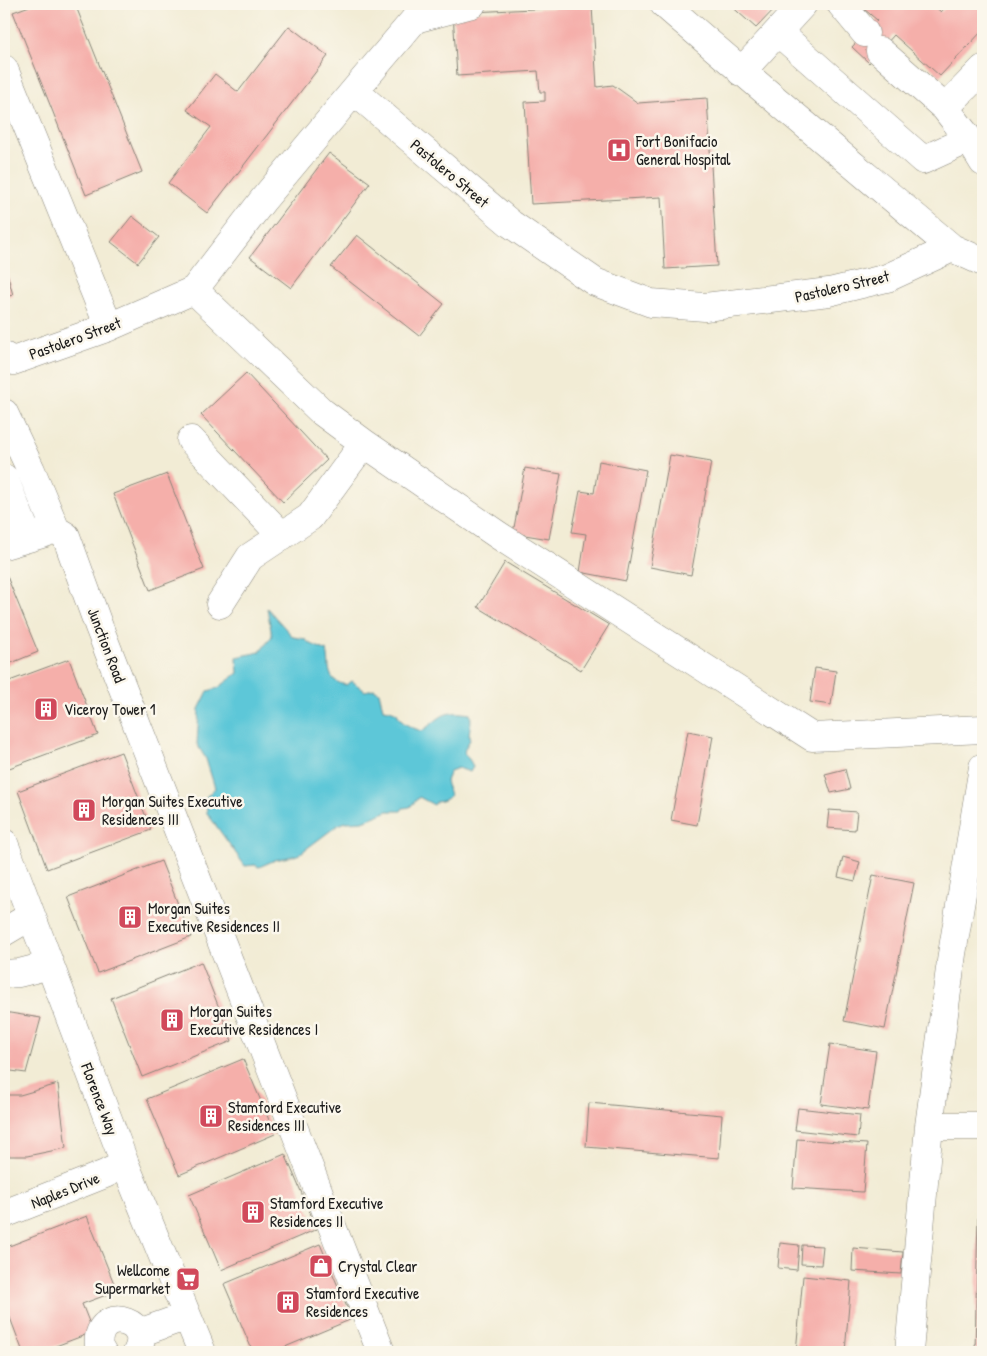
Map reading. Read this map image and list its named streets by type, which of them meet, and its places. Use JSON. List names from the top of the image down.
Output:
{
  "streets": {
    "street": [
      "Pastolero Street",
      "Junction Road",
      "Florence Way",
      "Naples Drive"
    ]
  },
  "crossings": [
    ["Florence Way", "Naples Drive"]
  ],
  "places": {
    "hospital": ["Fort Bonifacio General Hospital"],
    "building": [
      "Viceroy Tower 1",
      "Morgan Suites Executive Residences III",
      "Morgan Suites Executive Residences II",
      "Morgan Suites Executive Residences I",
      "Stamford Executive Residences III",
      "Stamford Executive Residences II",
      "Stamford Executive Residences"
    ],
    "shop": ["Crystal Clear"],
    "supermarket": ["Wellcome Supermarket"]
  }
}
